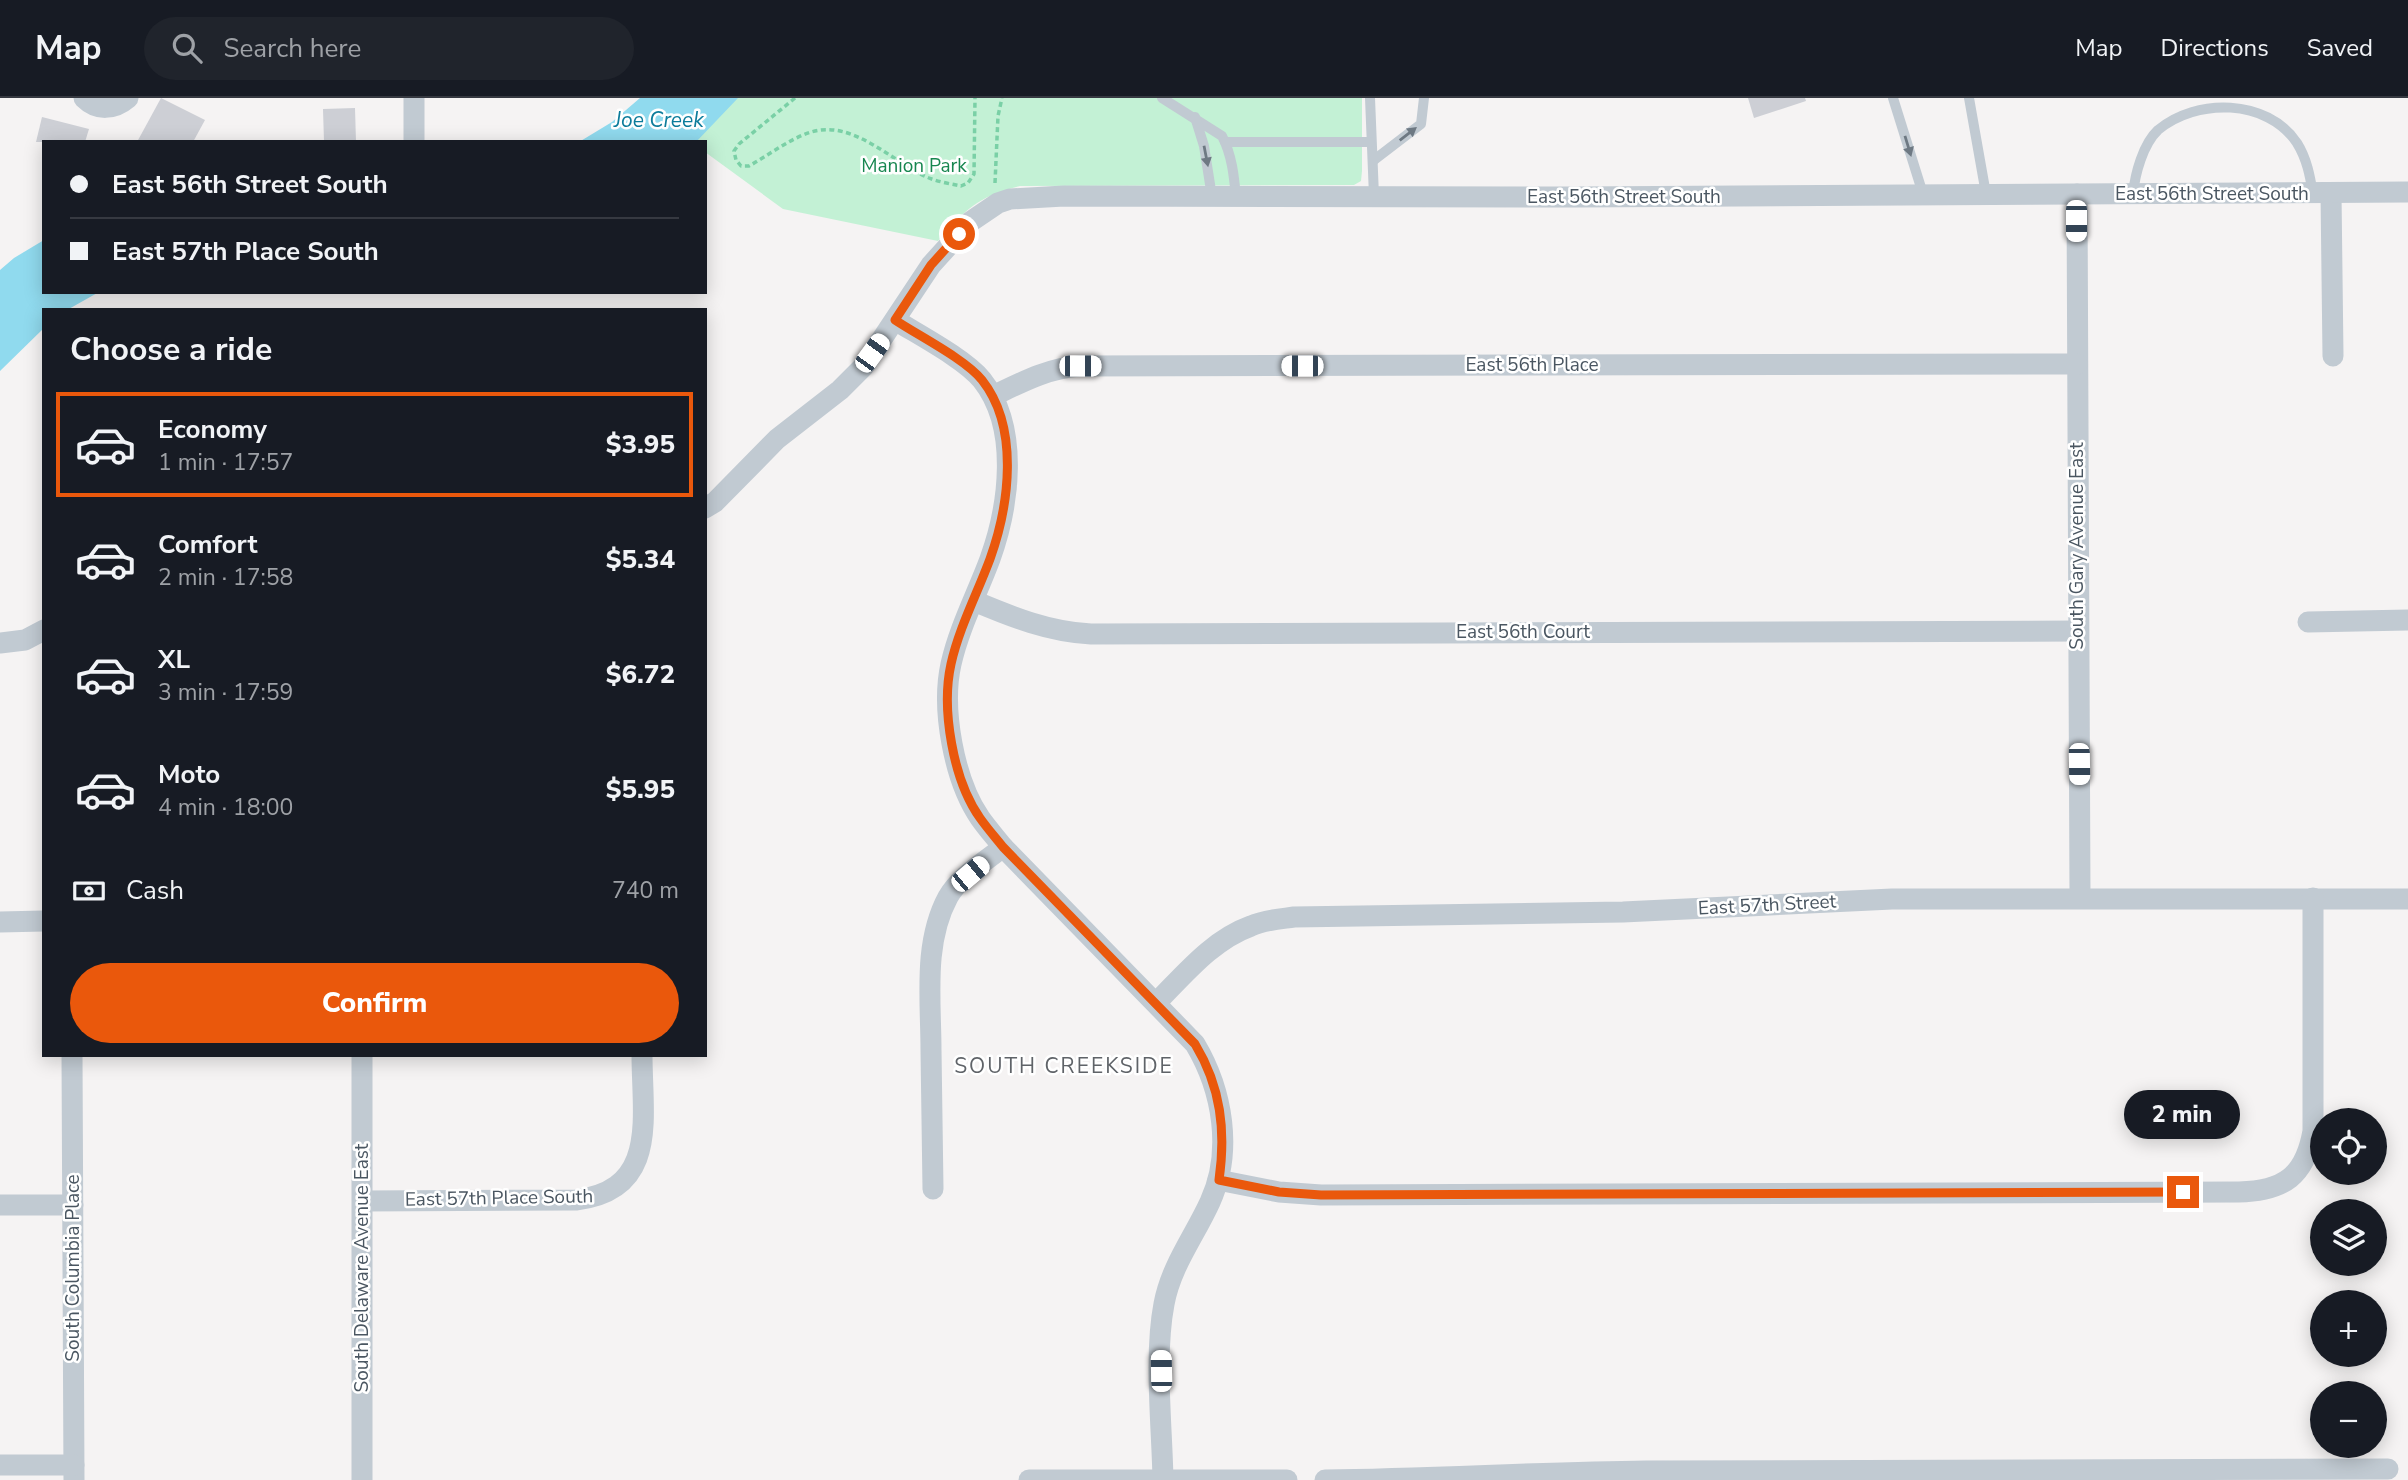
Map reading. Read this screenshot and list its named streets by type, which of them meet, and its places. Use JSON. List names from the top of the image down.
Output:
{
  "streets": {
    "street": [
      "East 56th Street South",
      "East 56th Place",
      "South Gary Avenue East",
      "East 56th Court",
      "East 57th Street",
      "East 57th Place South",
      "South Columbia Place",
      "South Delaware Avenue East"
    ]
  },
  "crossings": [
    ["East 56th Street South", "South Gary Avenue East"],
    ["East 56th Place", "South Gary Avenue East"],
    ["South Gary Avenue East", "East 56th Court"],
    ["South Gary Avenue East", "East 57th Street"],
    ["East 57th Place South", "South Delaware Avenue East"]
  ],
  "districts": ["SOUTH CREEKSIDE"],
  "water": ["Joe Creek"],
  "parks": ["Manion Park"],
  "page": {
    "header": "Map",
    "search": "Search here",
    "nav": ["Map", "Directions", "Saved"],
    "banner": ["East 56th Street South", "East 57th Place South"],
    "heading": "Choose a ride",
    "list": [
      {
        "name": "Economy",
        "note": "1 min · 17:57",
        "value": "$3.95"
      },
      {
        "name": "Comfort",
        "note": "2 min · 17:58",
        "value": "$5.34"
      },
      {
        "name": "XL",
        "note": "3 min · 17:59",
        "value": "$6.72"
      },
      {
        "name": "Moto",
        "note": "4 min · 18:00",
        "value": "$5.95"
      }
    ],
    "pay": ["Cash", "740 m"],
    "buttons": "Confirm",
    "bubble": "2 min",
    "map_buttons": ["+", "−"]
  }
}
